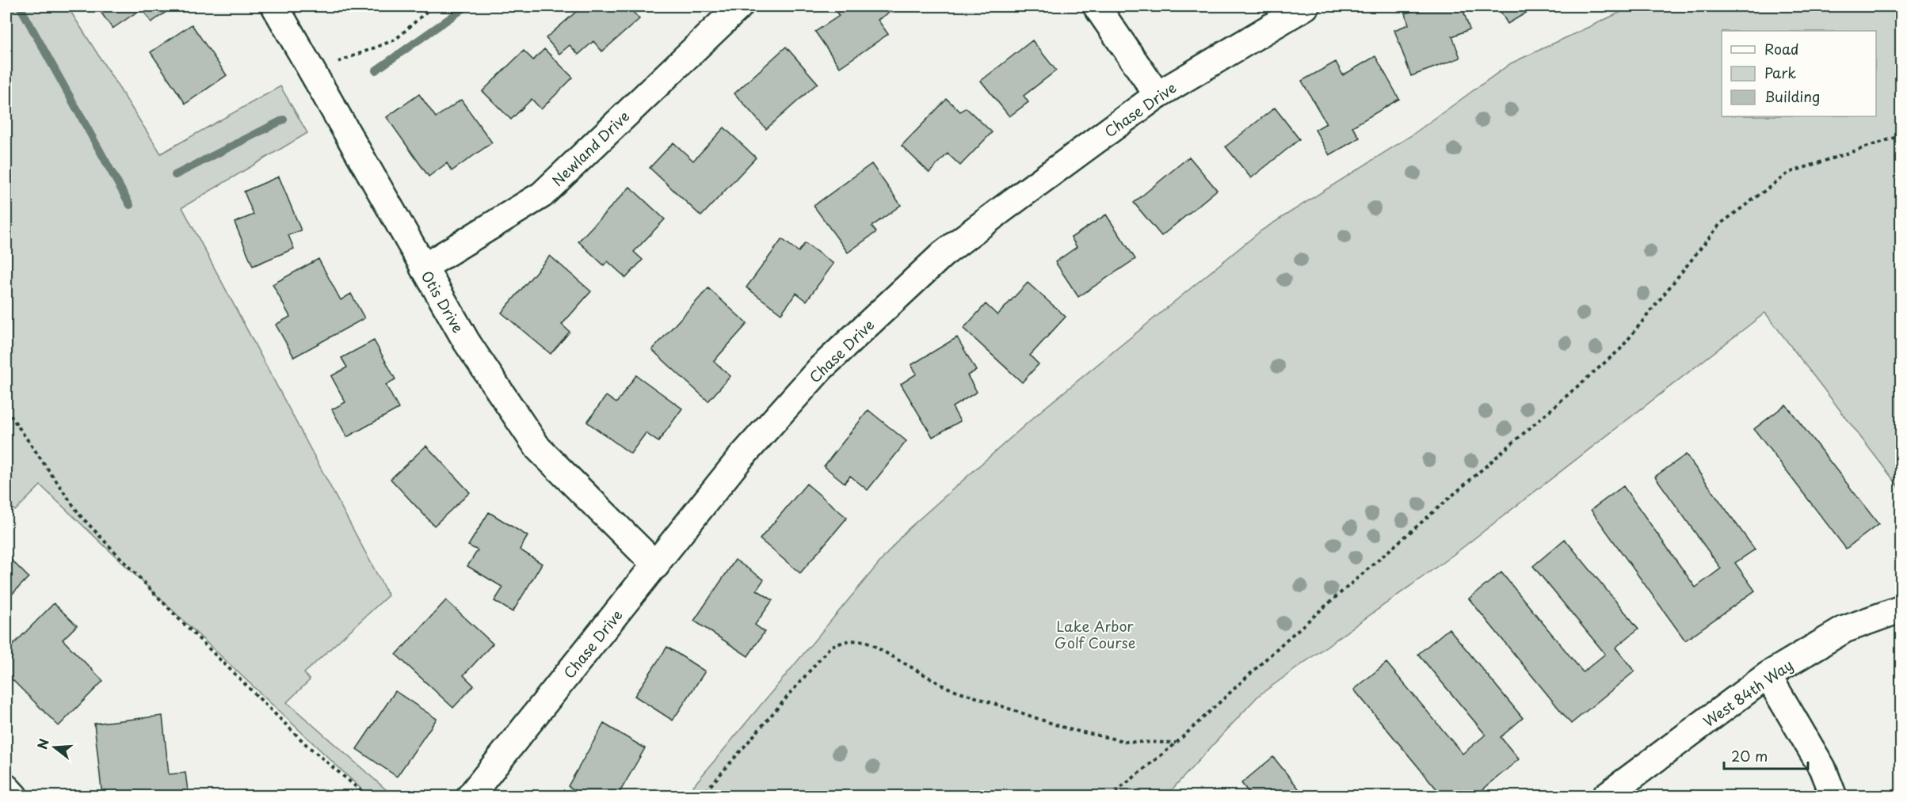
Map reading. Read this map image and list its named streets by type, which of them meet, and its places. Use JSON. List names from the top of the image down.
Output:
{
  "streets": {
    "street": [
      "Chase Drive",
      "Newland Drive",
      "Otis Drive",
      "West 84th Way"
    ]
  },
  "crossings": [
    ["Chase Drive", "Otis Drive"],
    ["Newland Drive", "Otis Drive"]
  ],
  "parks": ["Lake Arbor Golf Course"],
  "legend": ["Road", "Park", "Building"],
  "scale_bar": "20 m",
  "north": "left"
}
